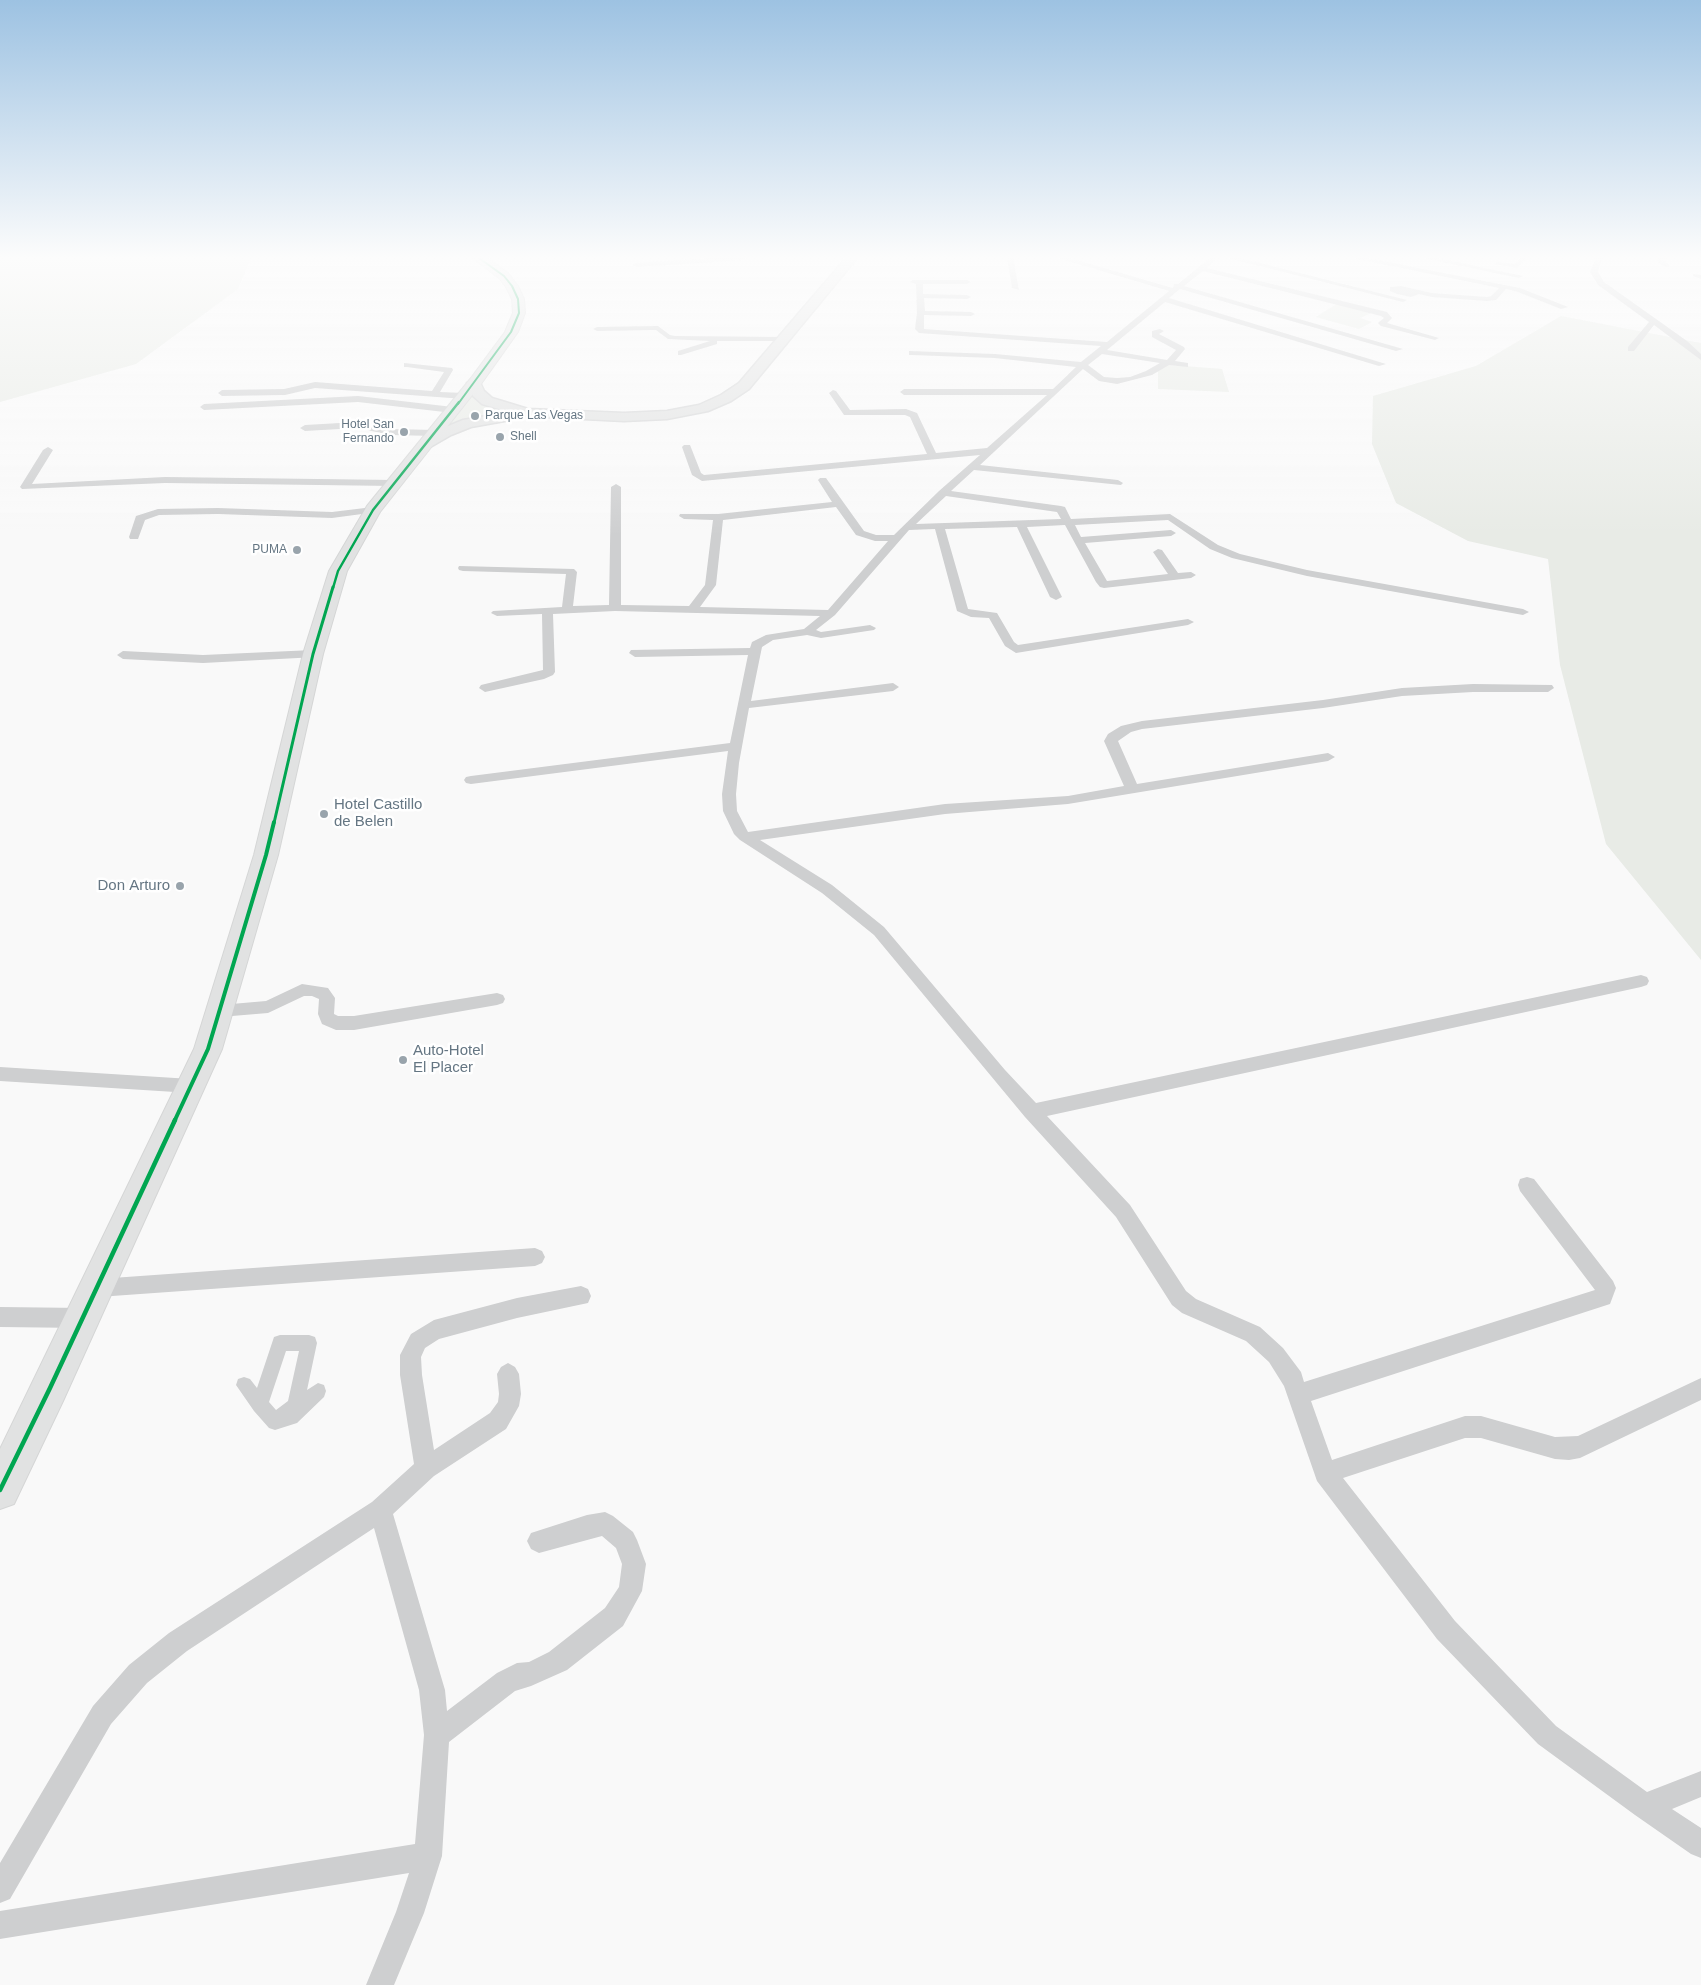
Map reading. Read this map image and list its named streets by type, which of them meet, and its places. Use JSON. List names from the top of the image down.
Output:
{
  "places": [
    "Parque Las Vegas",
    "Hotel San Fernando",
    "Shell",
    "PUMA",
    "Hotel Castillo de Belen",
    "Don Arturo",
    "Auto-Hotel El Placer"
  ]
}
